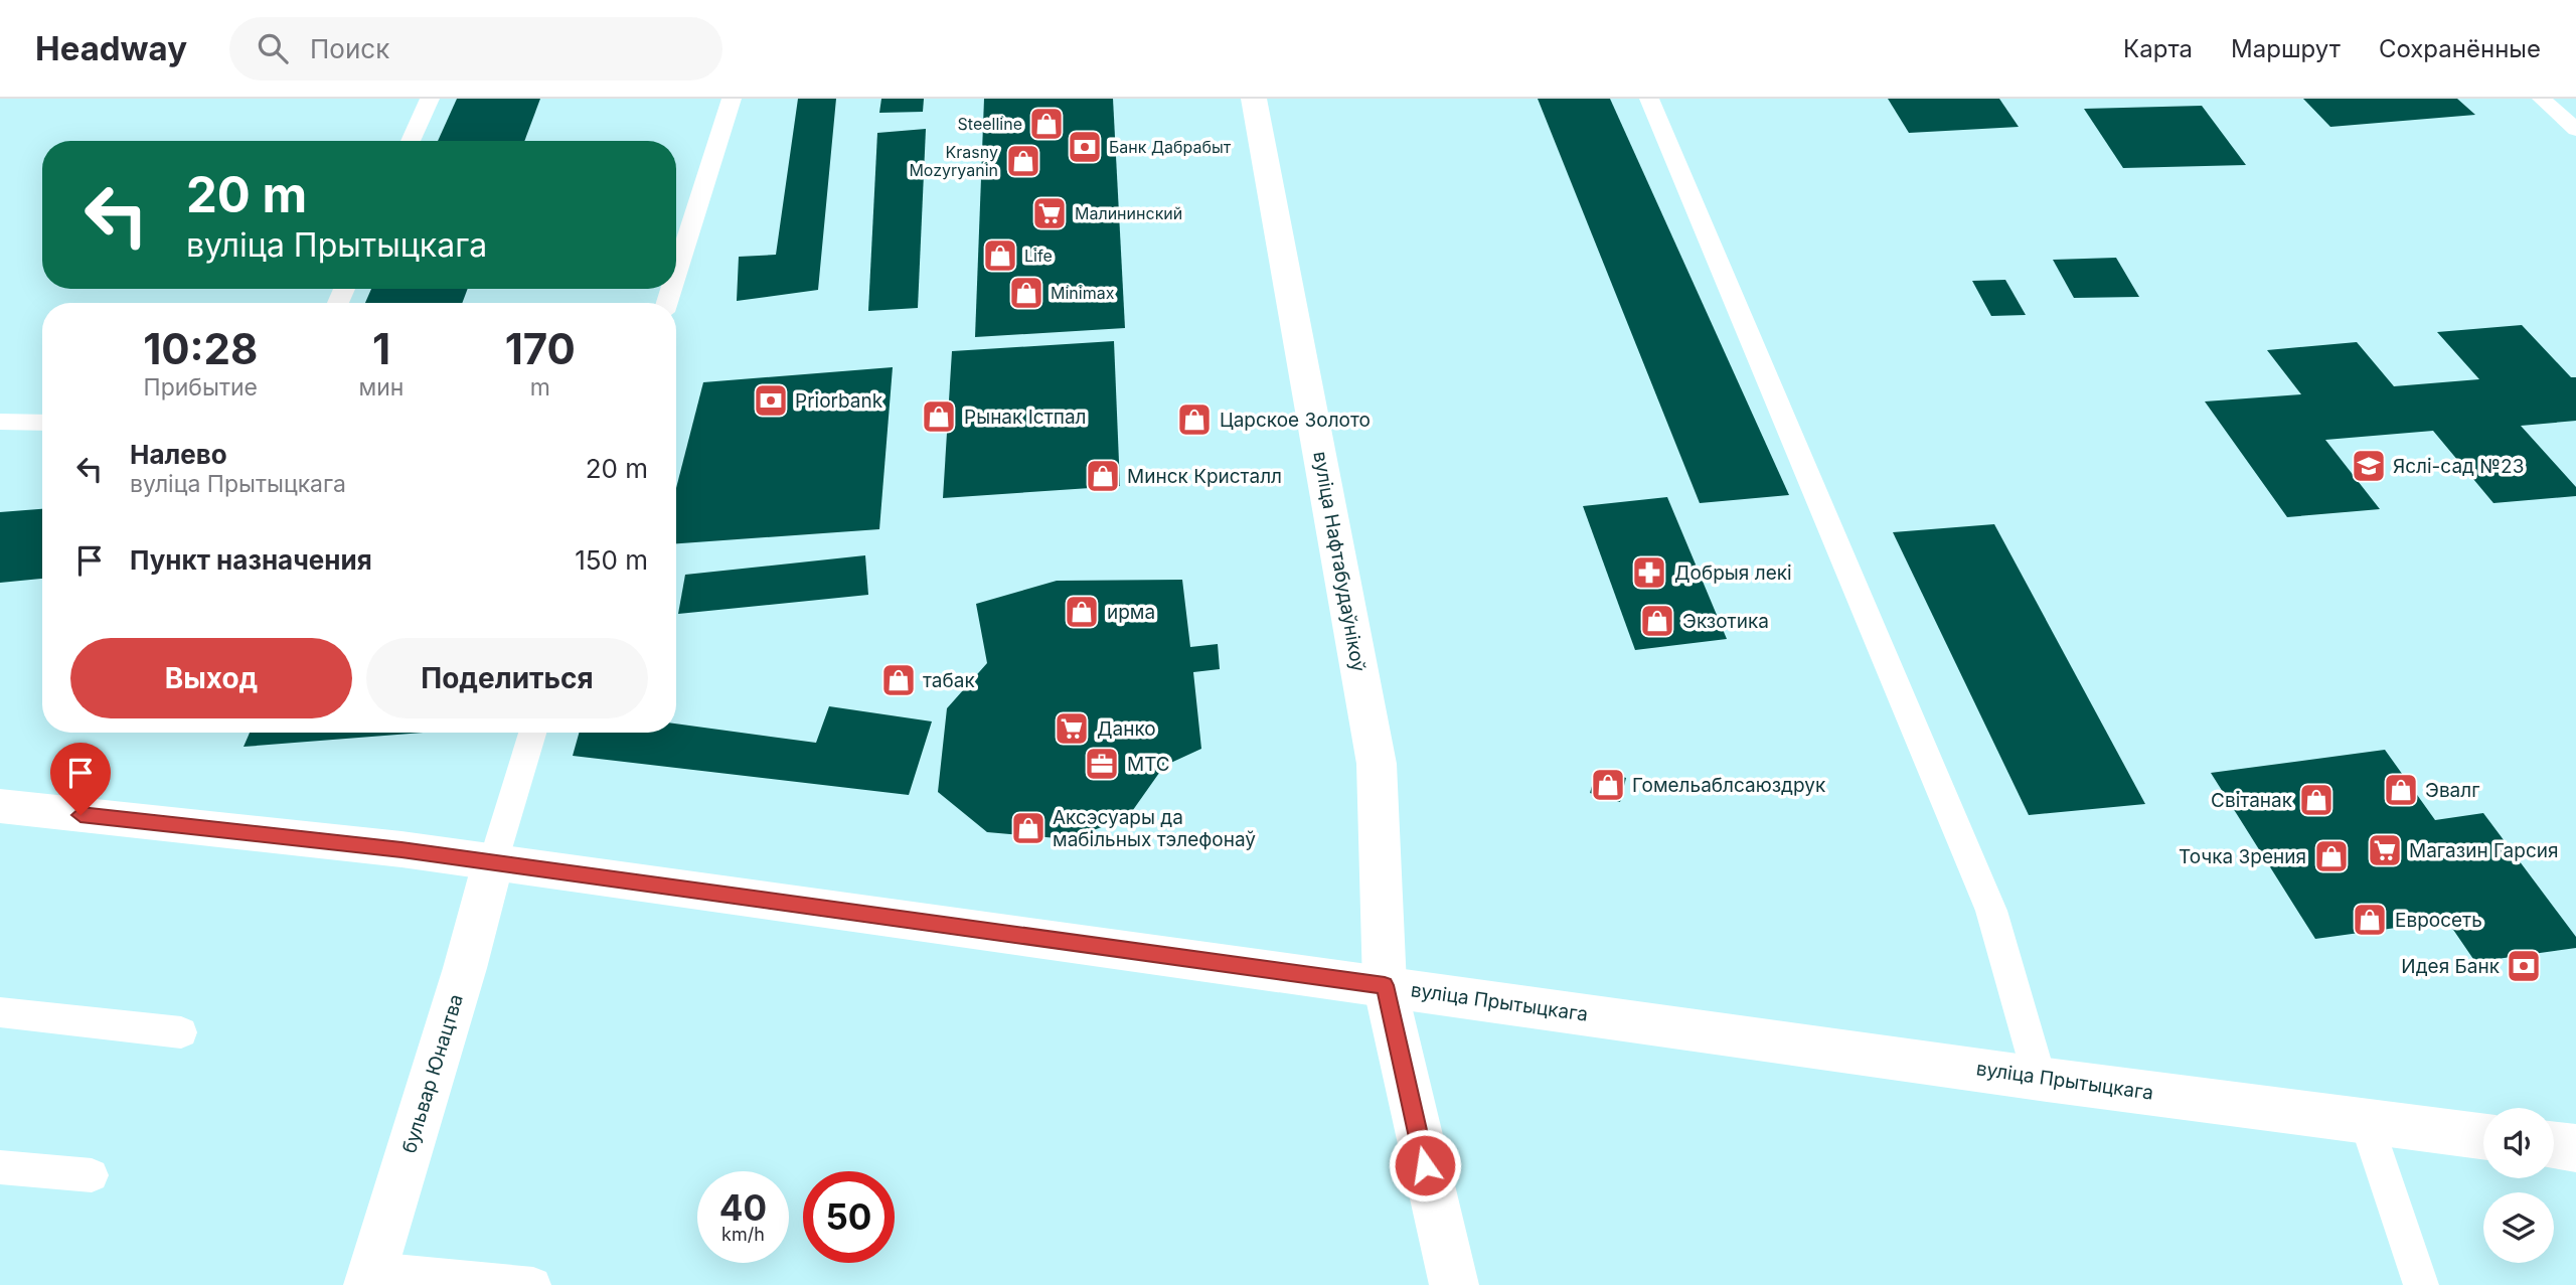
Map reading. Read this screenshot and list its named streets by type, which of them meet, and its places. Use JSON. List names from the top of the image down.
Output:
{
  "streets": {
    "street": ["вуліца Нафтабудаўнікоў", "вуліца Прытыцкага", "бульвар Юнацтва"]
  },
  "crossings": [
    ["вуліца Нафтабудаўнікоў", "вуліца Прытыцкага"],
    ["вуліца Прытыцкага", "бульвар Юнацтва"]
  ],
  "places": {
    "shop": [
      "Steelline",
      "Krasny Mozyryanin",
      "Life",
      "Minimax",
      "Рынак Істпал",
      "Царское Золото",
      "Минск Кристалл",
      "ирма",
      "Экзотика",
      "табак",
      "Гомельаблсаюздрук",
      "Эвалг",
      "Світанак",
      "Аксэсуары да мабільных тэлефонаў",
      "Точка Зрения",
      "Евросеть"
    ],
    "bank": ["Банк Дабрабыт", "Priorbank", "Идея Банк"],
    "supermarket": ["Малининский", "Данко", "Магазин Гарсия"],
    "school or university": ["Яслі-сад №23"],
    "pharmacy": ["Добрыя лекі"],
    "office": ["МТС"]
  },
  "page": {
    "header": "Headway",
    "search": "Поиск",
    "nav": ["Карта", "Маршрут", "Сохранённые"],
    "turn": ["20 m", "вуліца Прытыцкага"],
    "eta": [
      "10:28",
      "Прибытие",
      "1",
      "мин",
      "170",
      "m"
    ],
    "list": [
      {
        "name": "Налево",
        "note": "вуліца Прытыцкага",
        "value": "20 m"
      },
      {
        "name": "Пункт назначения",
        "value": "150 m"
      }
    ],
    "buttons": ["Выход", "Поделиться"],
    "speed": "40 km/h",
    "limit": "50"
  }
}
